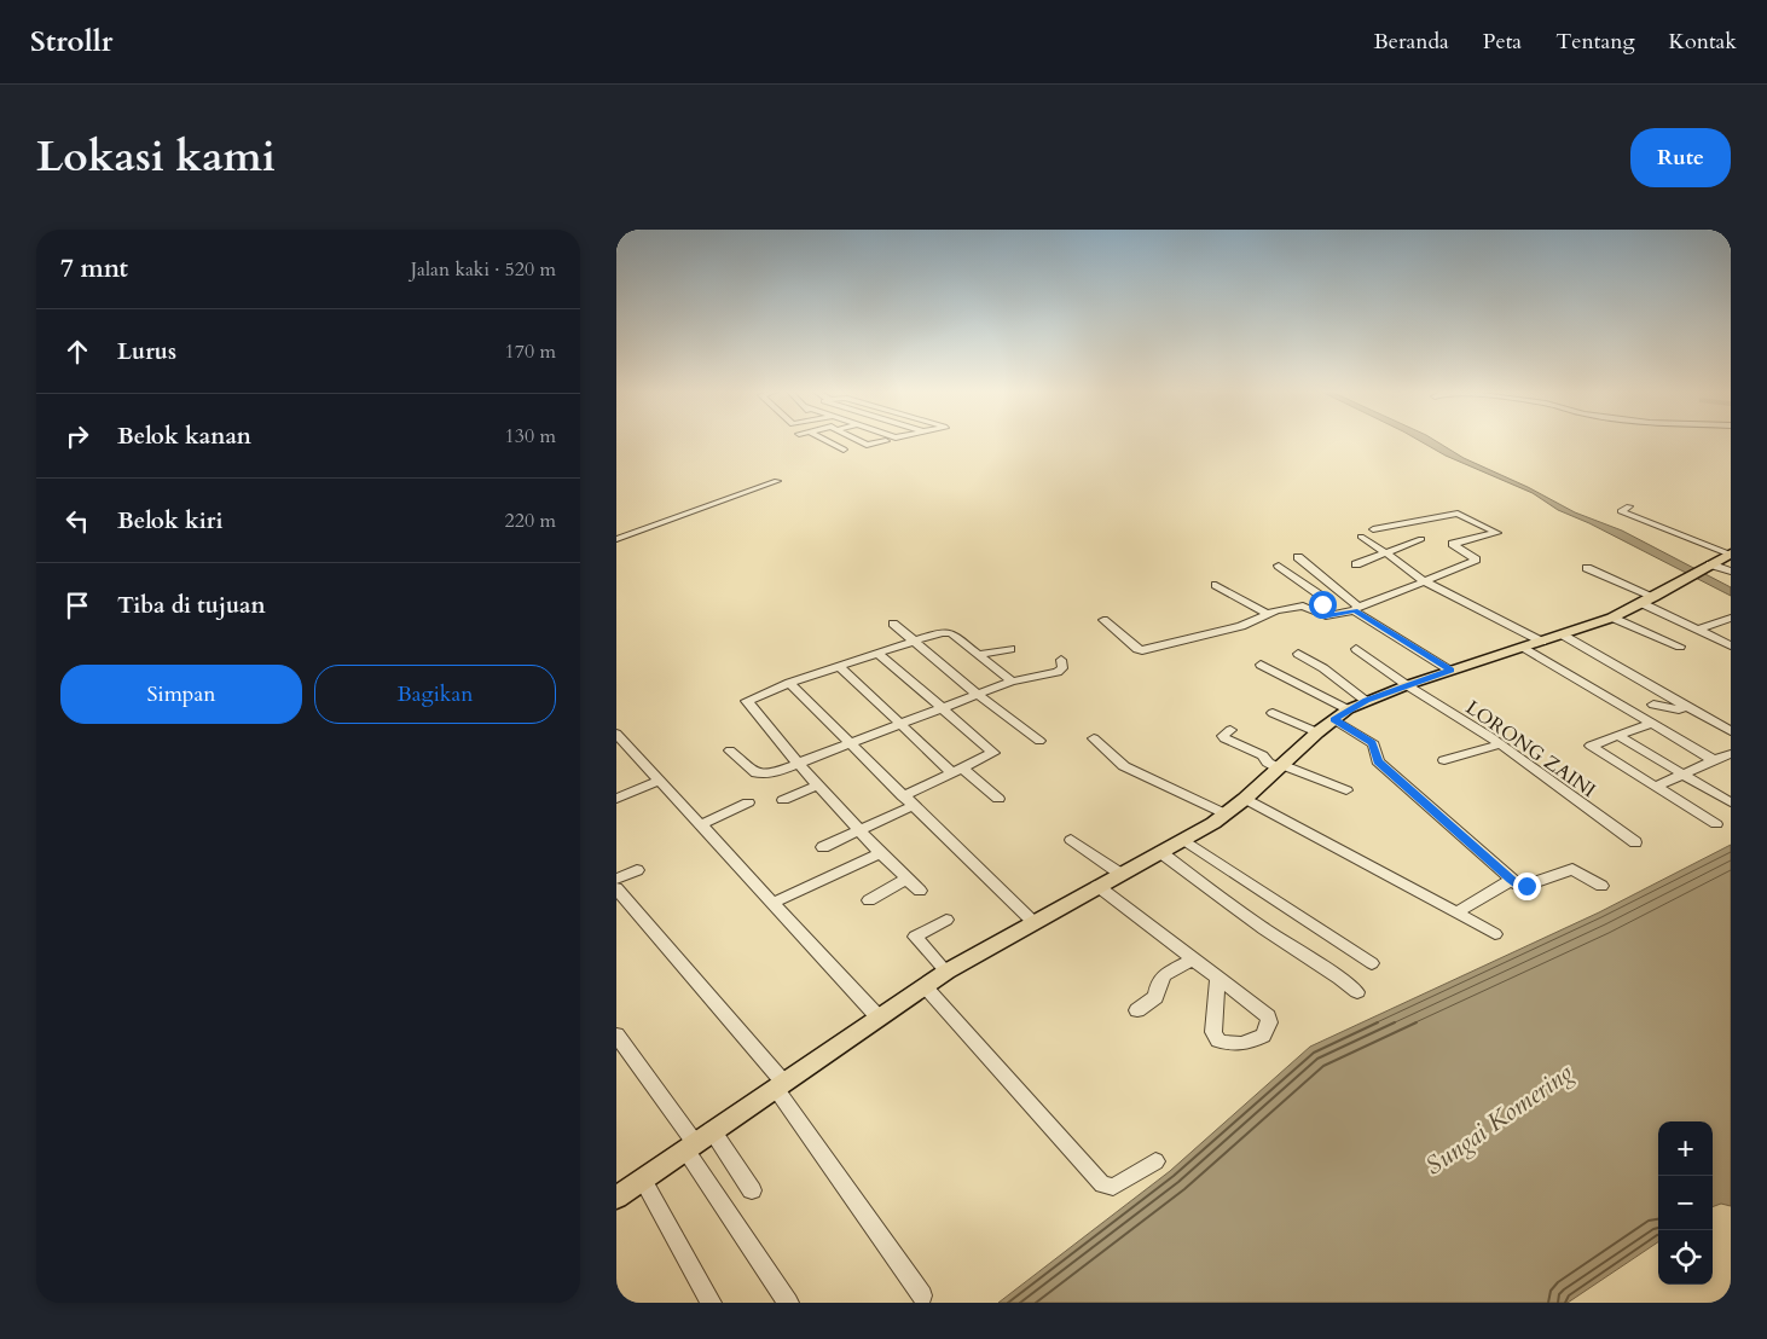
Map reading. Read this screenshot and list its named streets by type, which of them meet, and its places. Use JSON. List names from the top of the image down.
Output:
{
  "streets": {
    "street": ["LORONG ZAINI"]
  },
  "water": ["Sungai Komering"],
  "page": {
    "header": "Strollr",
    "nav": [
      "Beranda",
      "Peta",
      "Tentang",
      "Kontak"
    ],
    "title": "Lokasi kami",
    "buttons": [
      "Rute",
      ["Simpan", "Bagikan"]
    ],
    "heading": ["7 mnt", "Jalan kaki · 520 m"],
    "list": [
      ["Lurus", "170 m"],
      ["Belok kanan", "130 m"],
      ["Belok kiri", "220 m"],
      "Tiba di tujuan"
    ],
    "map_buttons": ["+", "−"]
  }
}
